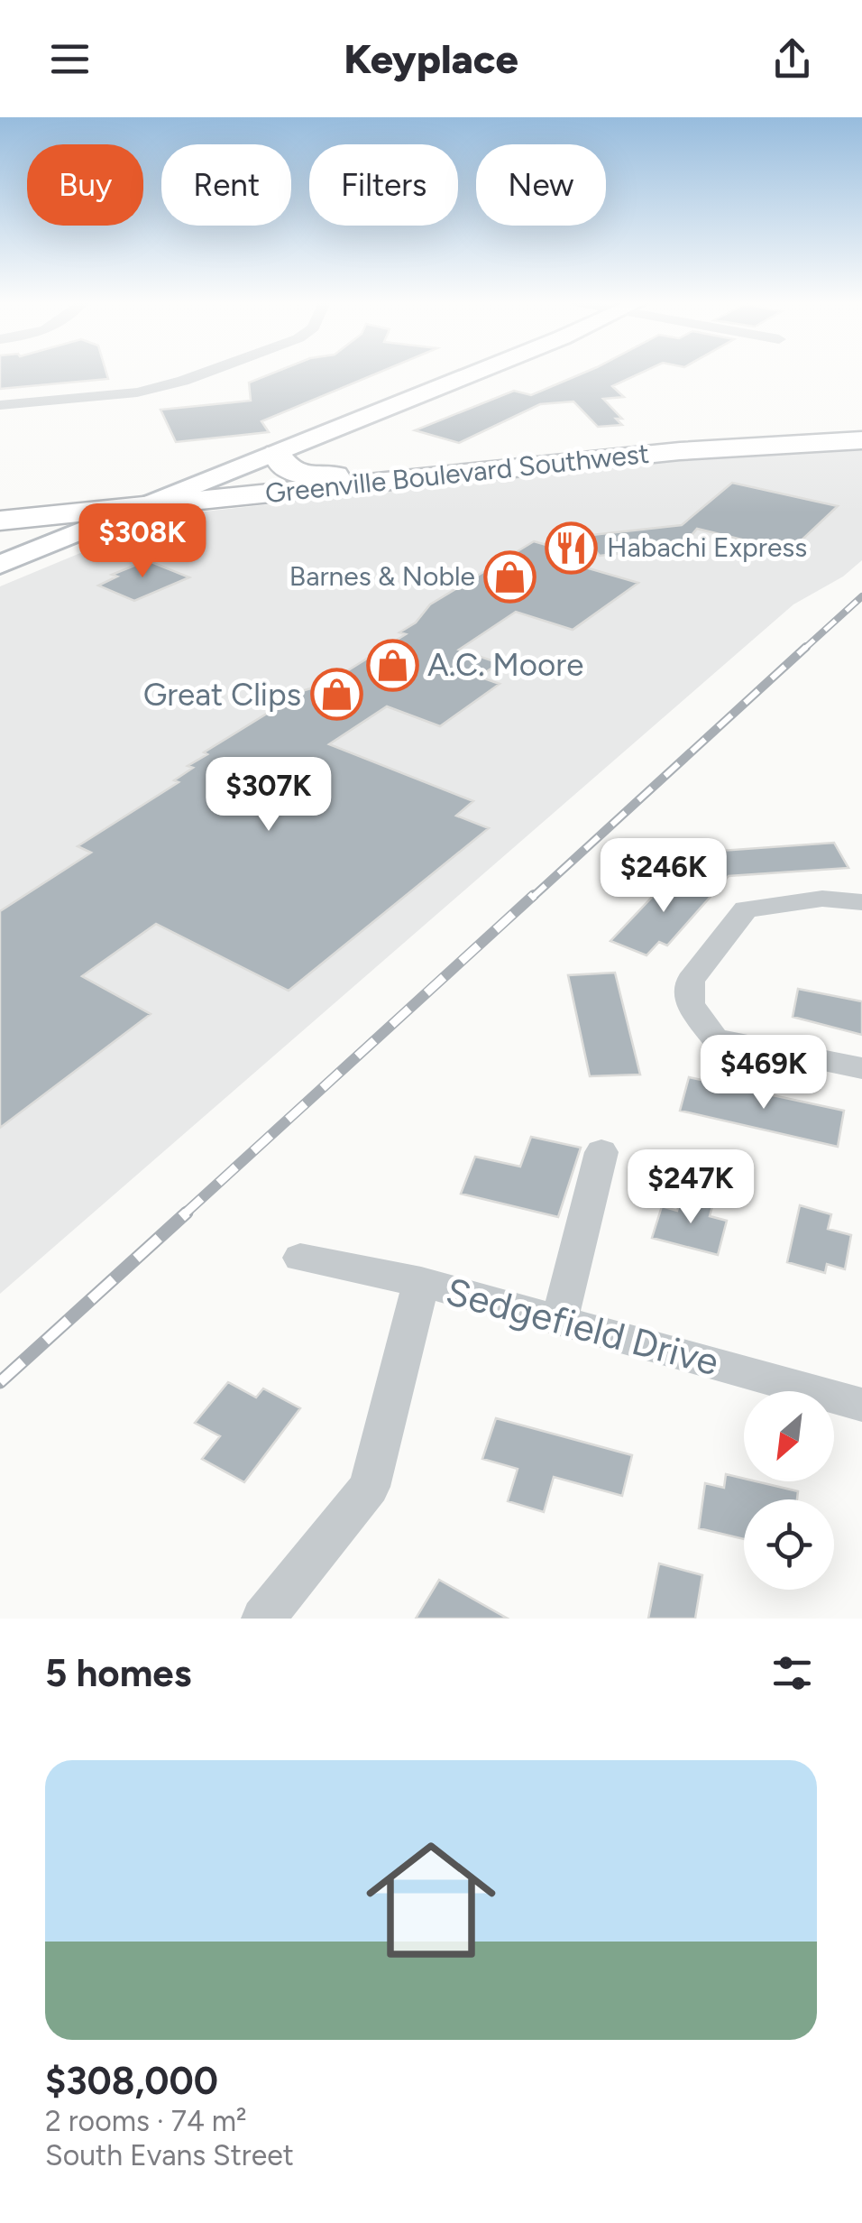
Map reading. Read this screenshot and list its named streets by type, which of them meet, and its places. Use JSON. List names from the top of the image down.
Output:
{
  "streets": {
    "highway": ["Greenville Boulevard Southwest"],
    "street": ["Sedgefield Drive"]
  },
  "places": {
    "restaurant": ["Habachi Express"],
    "shop": ["Barnes & Noble", "A.C. Moore", "Great Clips"]
  },
  "north": "bottom left",
  "page": {
    "header": "Keyplace",
    "chip": [
      "Buy",
      "Rent",
      "Filters",
      "New"
    ],
    "price": [
      "$308K",
      "$307K",
      "$246K",
      "$469K",
      "$247K"
    ],
    "heading": "5 homes",
    "list": [
      {
        "name": "$308,000",
        "note": "2 rooms · 74 m² · South Evans Street"
      }
    ]
  }
}
